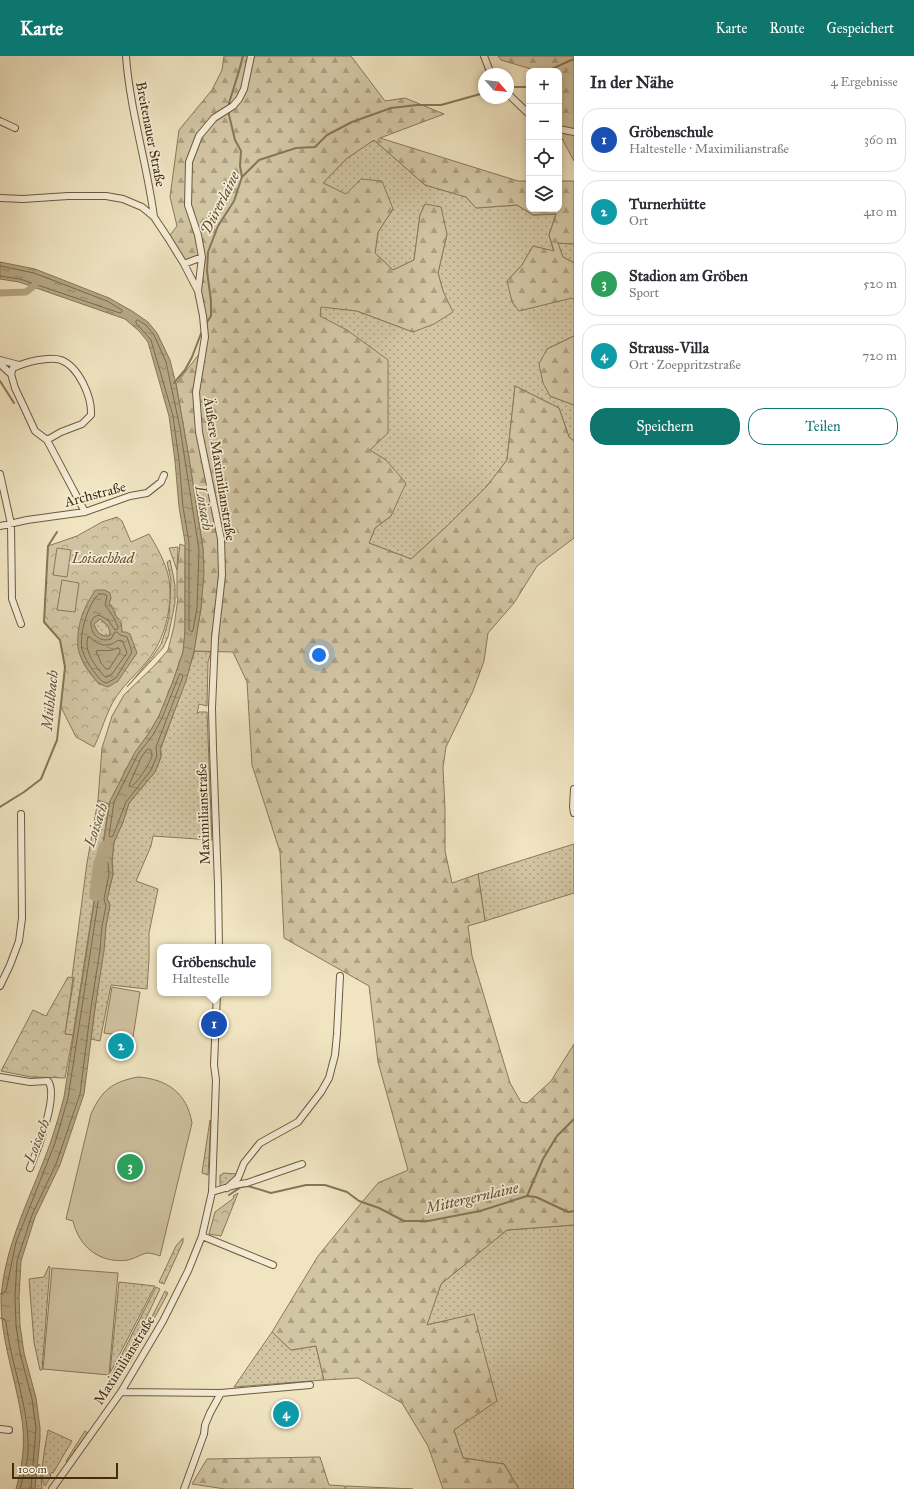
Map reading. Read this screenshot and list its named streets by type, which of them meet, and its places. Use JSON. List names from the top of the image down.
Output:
{
  "streets": {
    "street": [
      "Breitenauer Straße",
      "Äußere Maximilianstraße",
      "Archstraße",
      "Maximilianstraße"
    ]
  },
  "crossings": [
    ["Breitenauer Straße", "Äußere Maximilianstraße"],
    ["Äußere Maximilianstraße", "Maximilianstraße"]
  ],
  "water": [
    "Dürerlaine",
    "Loisach",
    "Mühlbach",
    "Mittergernlaine"
  ],
  "parks": ["Loisachbad"],
  "scale_bar": "100 m",
  "north": "bottom right",
  "page": {
    "header": "Karte",
    "nav": ["Karte", "Route", "Gespeichert"],
    "heading": ["In der Nähe", "4 Ergebnisse"],
    "map_buttons": ["+", "−"],
    "list": [
      {
        "mark": "1",
        "name": "Gröbenschule",
        "note": "Haltestelle · Maximilianstraße",
        "value": "360 m"
      },
      {
        "mark": "2",
        "name": "Turnerhütte",
        "note": "Ort",
        "value": "410 m"
      },
      {
        "mark": "3",
        "name": "Stadion am Gröben",
        "note": "Sport",
        "value": "520 m"
      },
      {
        "mark": "4",
        "name": "Strauss-Villa",
        "note": "Ort · Zoeppritzstraße",
        "value": "720 m"
      }
    ],
    "buttons": ["Speichern", "Teilen"],
    "popup": ["Gröbenschule", "Haltestelle"],
    "pins": [
      "1",
      "2",
      "3",
      "4"
    ],
    "scale": "100 m"
  }
}
